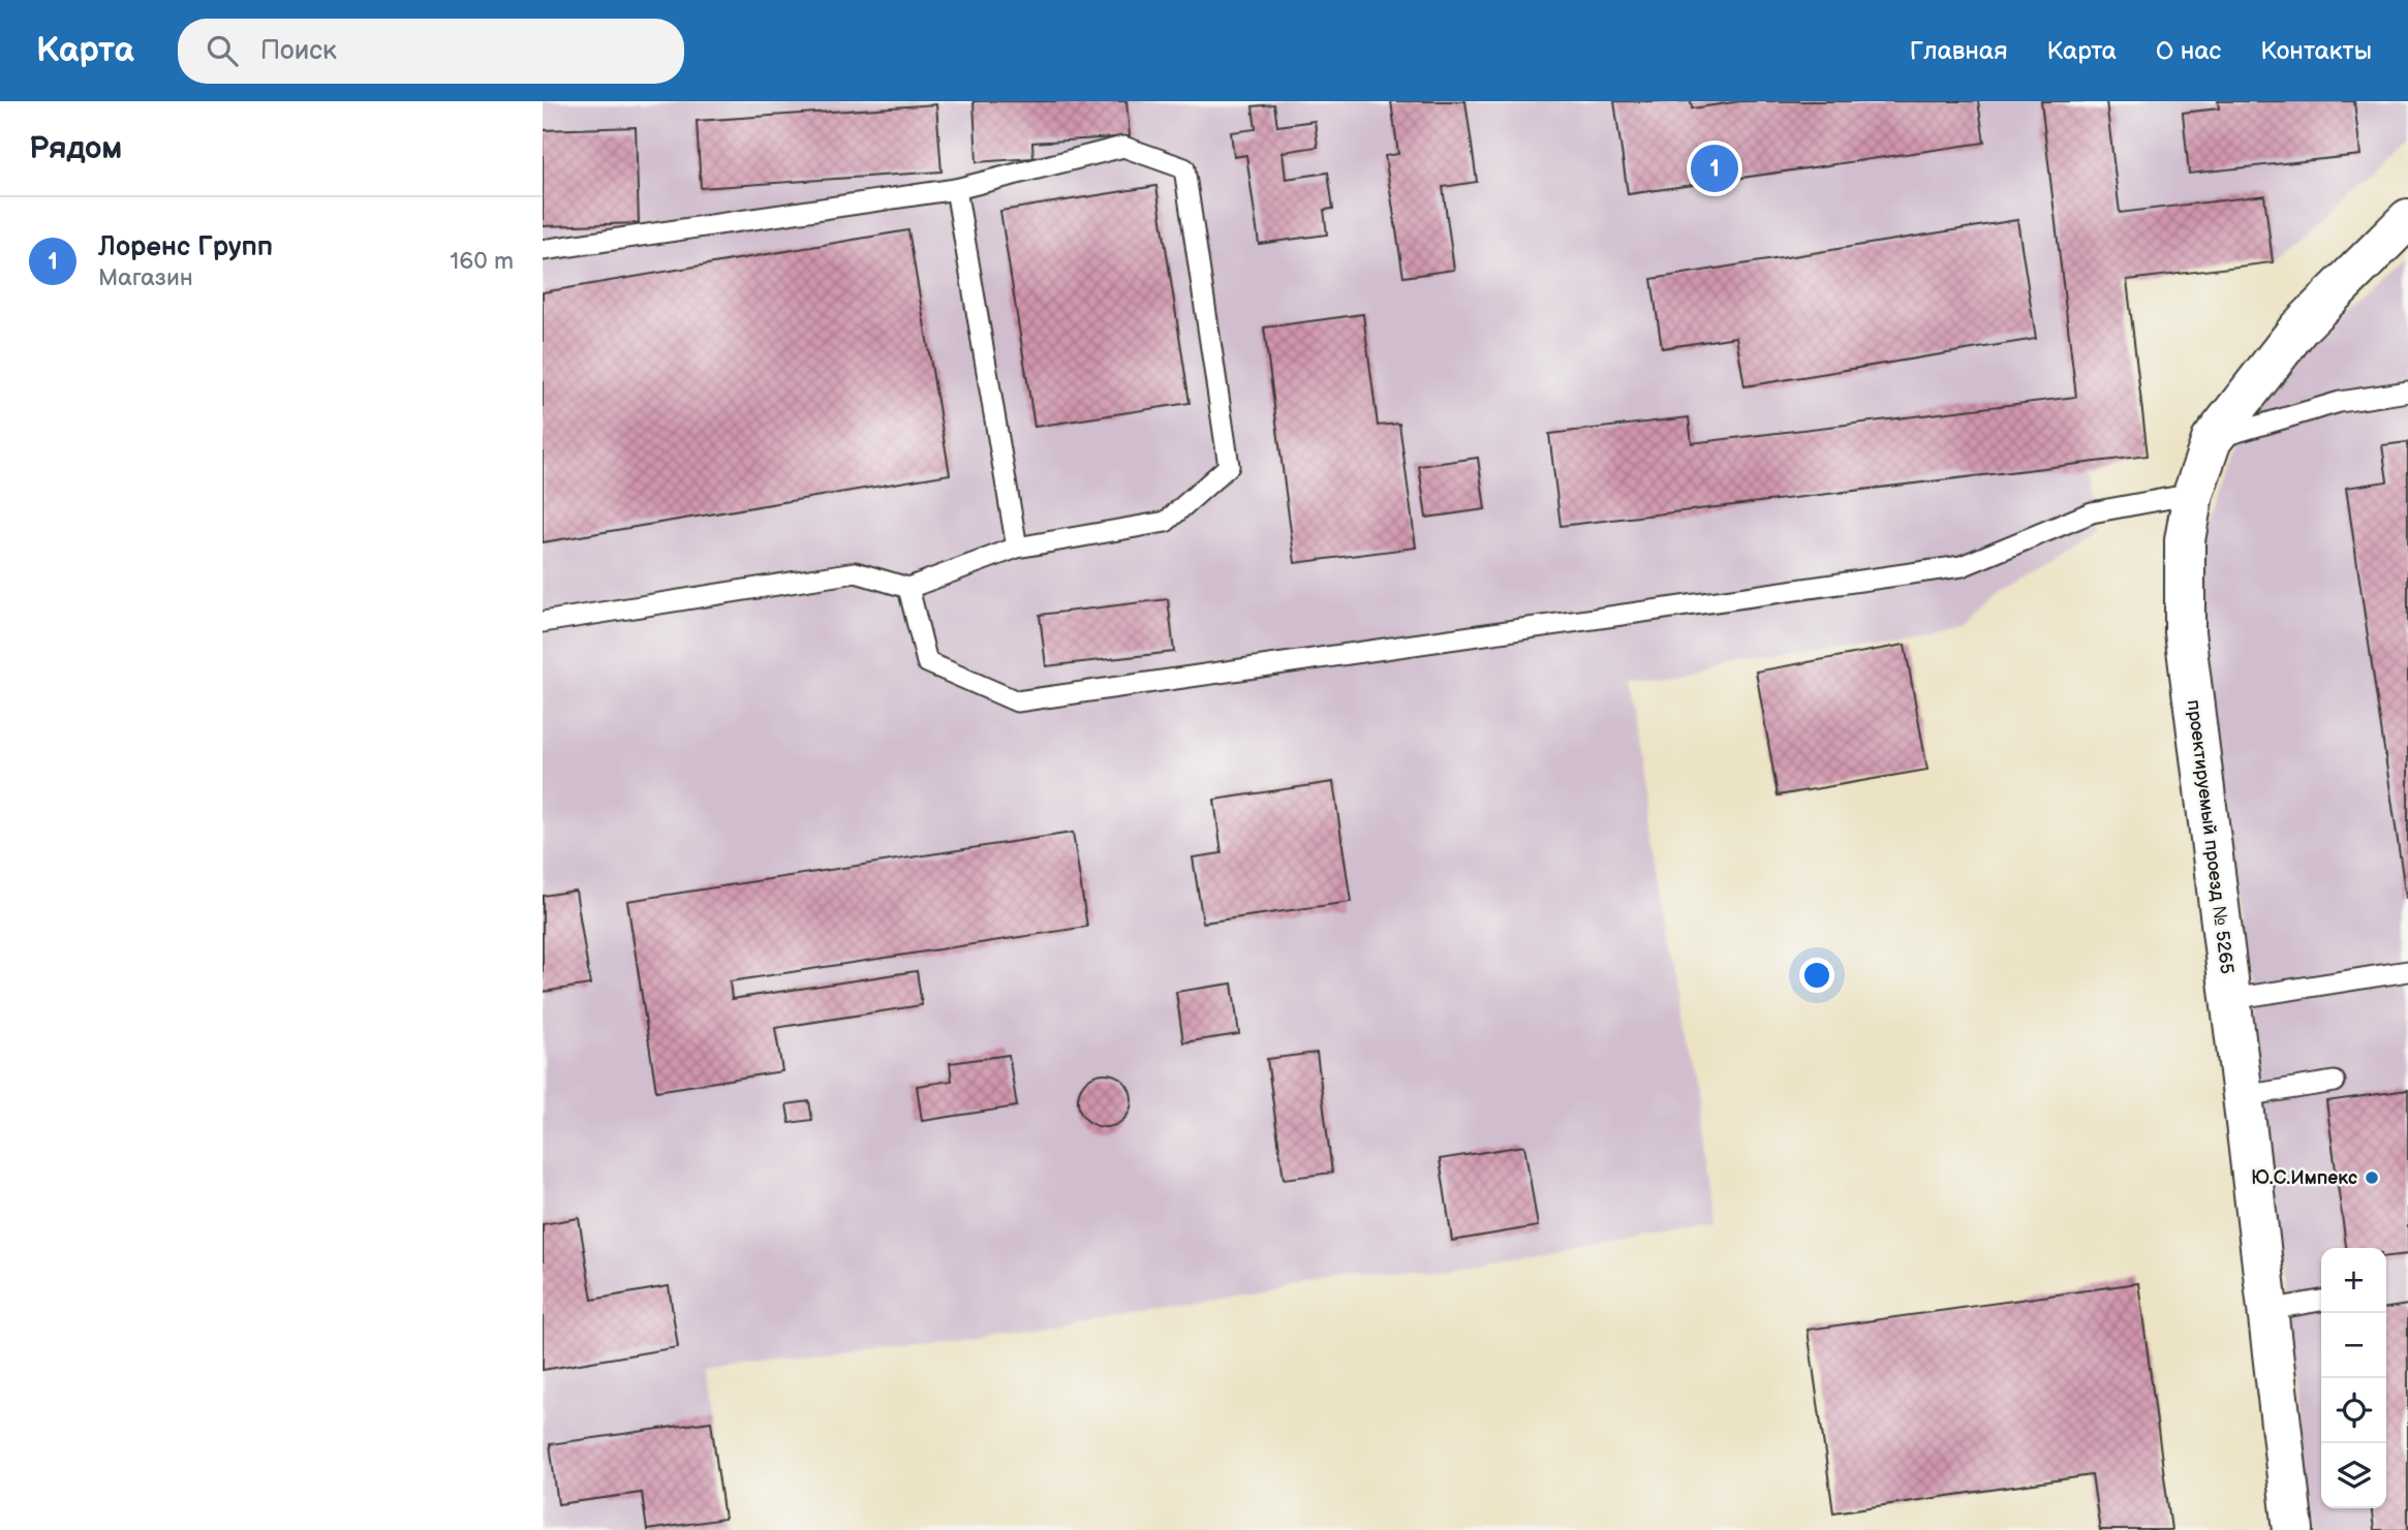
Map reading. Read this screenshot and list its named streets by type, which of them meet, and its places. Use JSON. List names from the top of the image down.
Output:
{
  "streets": {
    "street": ["проектируемый проезд № 5265"]
  },
  "places": ["Ю.С.Импекс"],
  "page": {
    "header": "Карта",
    "search": "Поиск",
    "nav": [
      "Главная",
      "Карта",
      "О нас",
      "Контакты"
    ],
    "heading": "Рядом",
    "pins": "1",
    "list": [
      {
        "mark": "1",
        "name": "Лоренс Групп",
        "note": "Магазин",
        "value": "160 m"
      }
    ],
    "map_buttons": ["+", "−"]
  }
}
